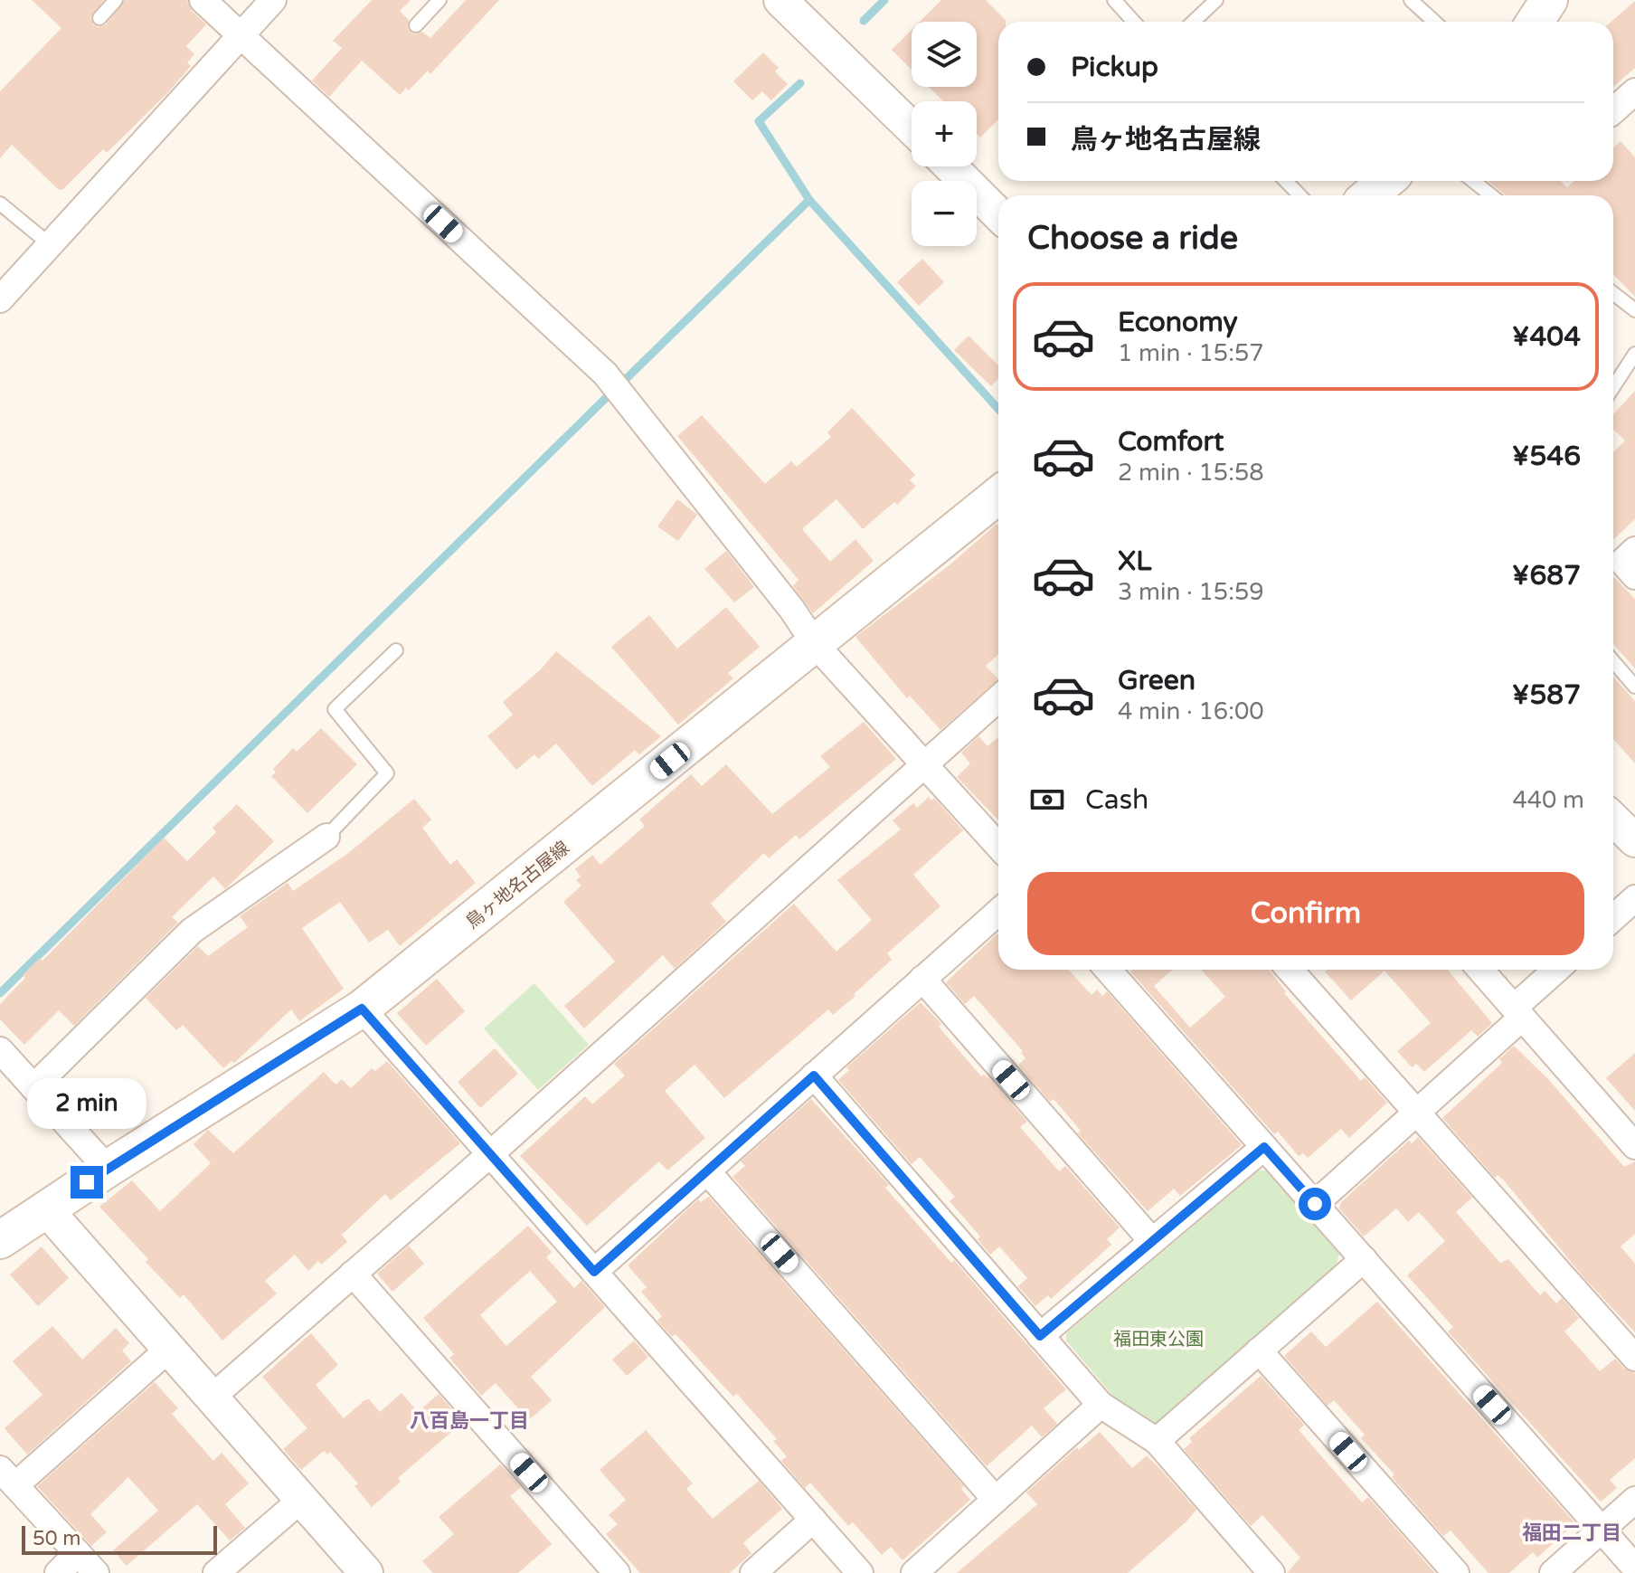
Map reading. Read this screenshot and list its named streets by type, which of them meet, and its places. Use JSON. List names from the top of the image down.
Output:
{
  "streets": {
    "main road": ["鳥ヶ地名古屋線"]
  },
  "districts": ["八百島一丁目", "福田二丁目"],
  "parks": ["福田東公園"],
  "scale_bar": "50 m",
  "page": {
    "map_buttons": ["+", "−"],
    "banner": ["Pickup", "鳥ヶ地名古屋線"],
    "heading": "Choose a ride",
    "list": [
      {
        "name": "Economy",
        "note": "1 min · 15:57",
        "value": "¥404"
      },
      {
        "name": "Comfort",
        "note": "2 min · 15:58",
        "value": "¥546"
      },
      {
        "name": "XL",
        "note": "3 min · 15:59",
        "value": "¥687"
      },
      {
        "name": "Green",
        "note": "4 min · 16:00",
        "value": "¥587"
      }
    ],
    "pay": ["Cash", "440 m"],
    "buttons": "Confirm",
    "bubble": "2 min",
    "scale": "50 m"
  }
}
